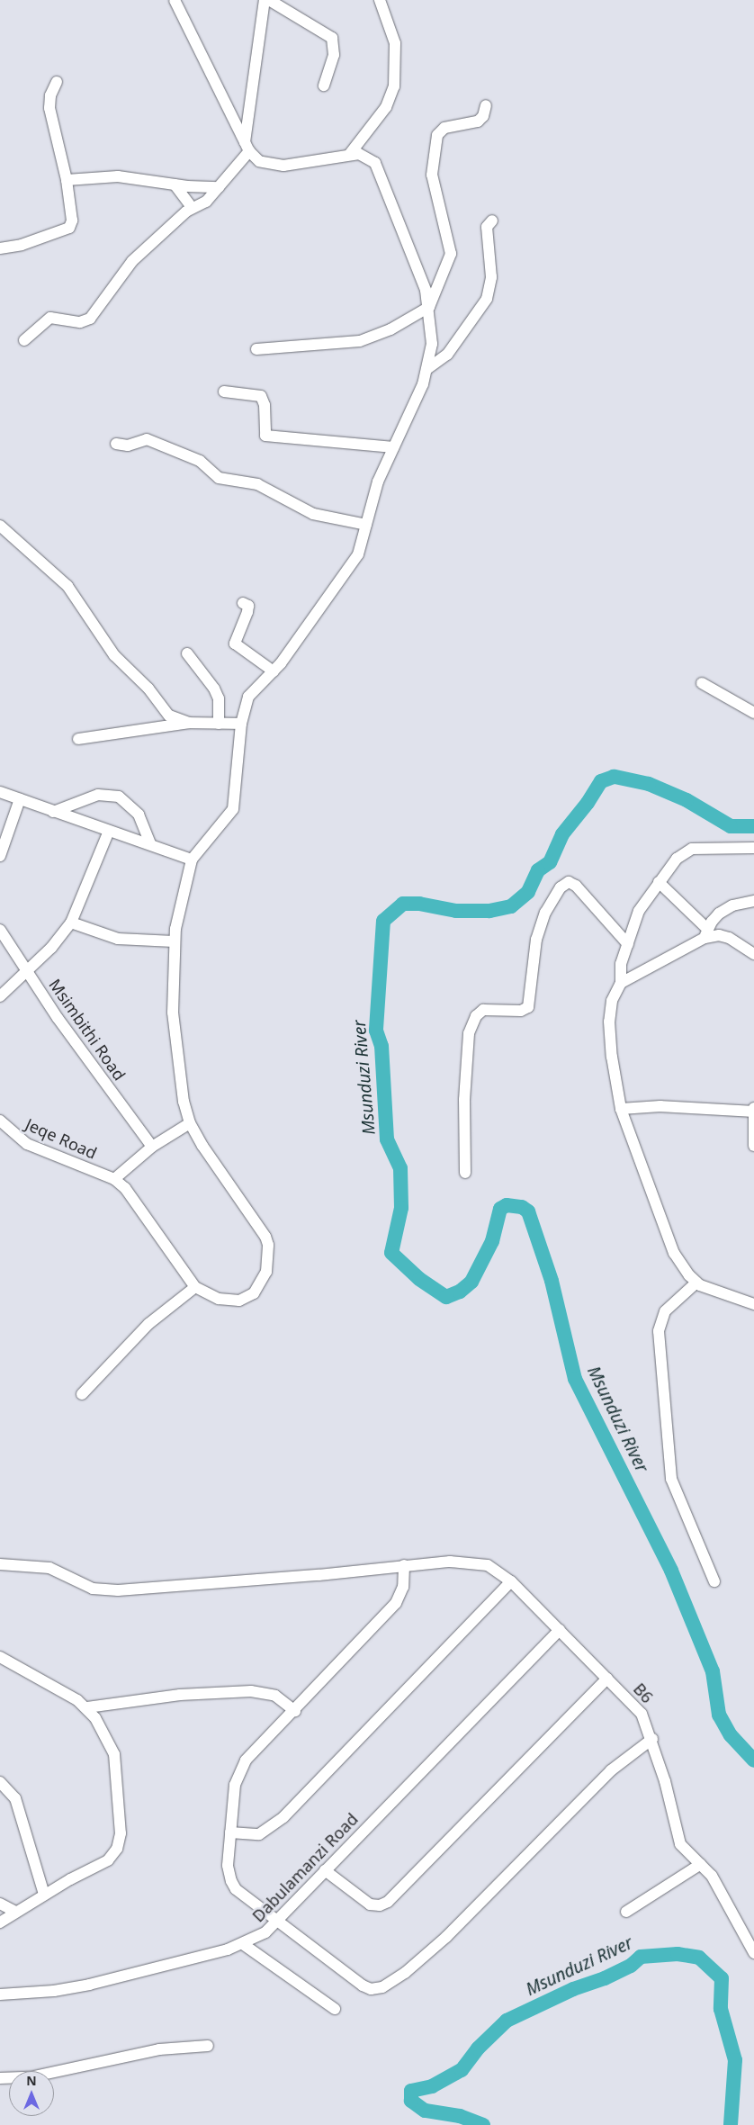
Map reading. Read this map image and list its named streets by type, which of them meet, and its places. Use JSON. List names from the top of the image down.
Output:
{
  "streets": {
    "street": [
      "Msimbithi Road",
      "Jeqe Road",
      "B6",
      "Dabulamanzi Road"
    ]
  },
  "crossings": [
    ["B6", "Dabulamanzi Road"]
  ],
  "water": ["Msunduzi River"],
  "north": "top"
}
